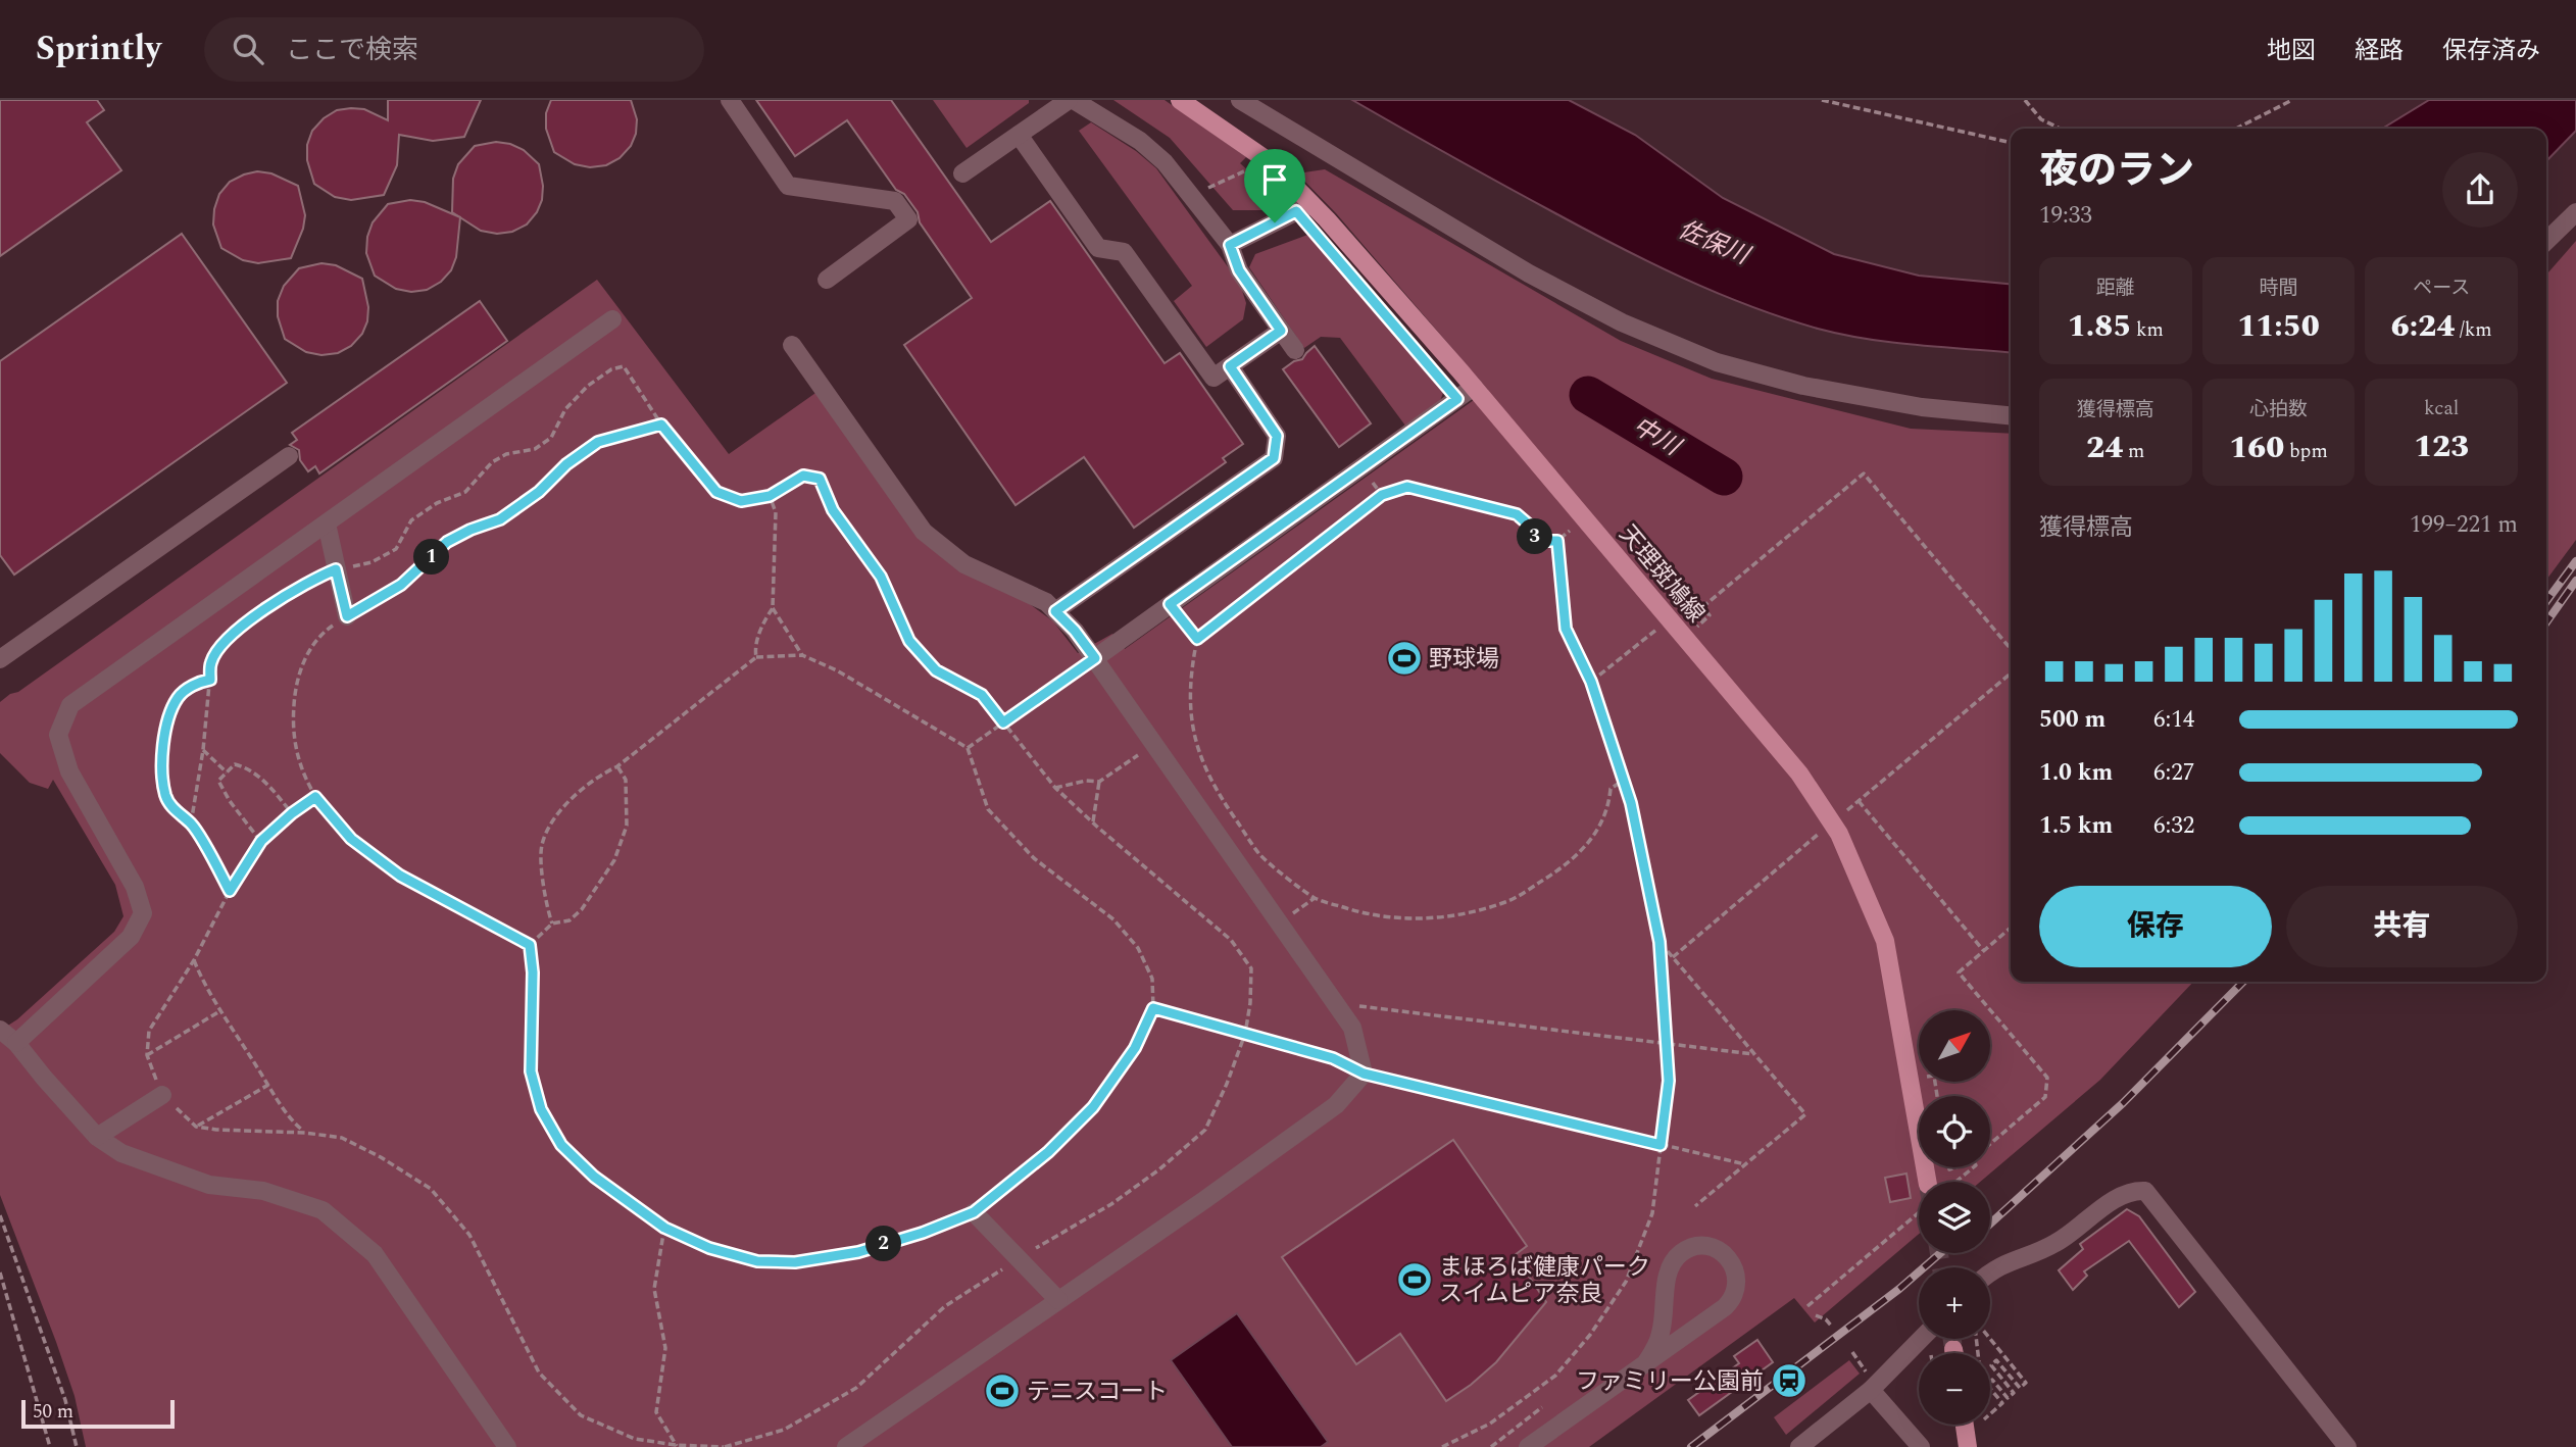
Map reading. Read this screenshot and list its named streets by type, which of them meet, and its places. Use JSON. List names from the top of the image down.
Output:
{
  "streets": {
    "main road": ["天理斑鳩線"]
  },
  "water": ["佐保川", "中川"],
  "places": {
    "sports": ["野球場", "まほろば健康パーク スイムピア奈良", "テニスコート"],
    "station": ["ファミリー公園前"]
  },
  "scale_bar": "50 m",
  "north": "top right",
  "page": {
    "header": "Sprintly",
    "search": "ここで検索",
    "nav": ["地図", "経路", "保存済み"],
    "heading": ["夜のラン", "19:33"],
    "stats": [
      ["距離", "1.85 km"],
      ["時間", "11:50"],
      ["ペース", "6:24 /km"],
      ["獲得標高", "24 m"],
      ["心拍数", "160 bpm"],
      ["kcal", "123"]
    ],
    "chart": ["獲得標高", "199–221 m"],
    "pins": ["3", "1", "2"],
    "list": [
      {
        "name": "500 m",
        "note": "6:14"
      },
      {
        "name": "1.0 km",
        "note": "6:27"
      },
      {
        "name": "1.5 km",
        "note": "6:32"
      }
    ],
    "buttons": ["保存", "共有"],
    "map_buttons": ["+", "−"],
    "scale": "50 m"
  }
}
